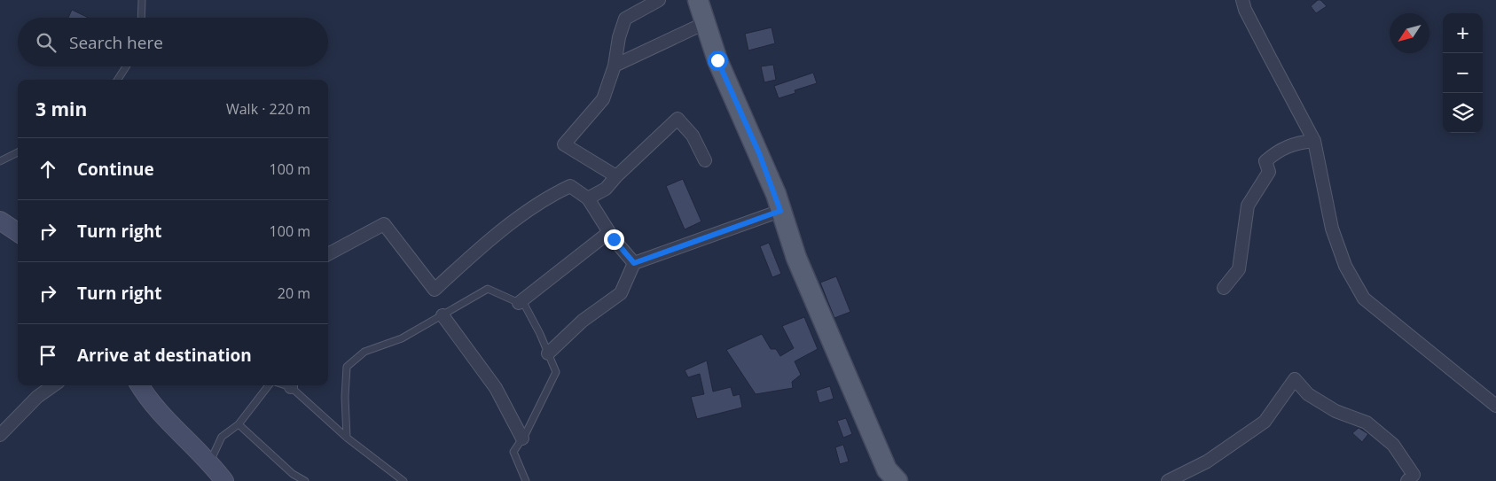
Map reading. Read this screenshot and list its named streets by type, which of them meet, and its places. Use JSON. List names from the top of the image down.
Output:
{
  "north": "bottom left",
  "page": {
    "map_buttons": ["+", "−"],
    "search": "Search here",
    "heading": ["3 min", "Walk · 220 m"],
    "list": [
      ["Continue", "100 m"],
      ["Turn right", "100 m"],
      ["Turn right", "20 m"],
      "Arrive at destination"
    ]
  }
}
